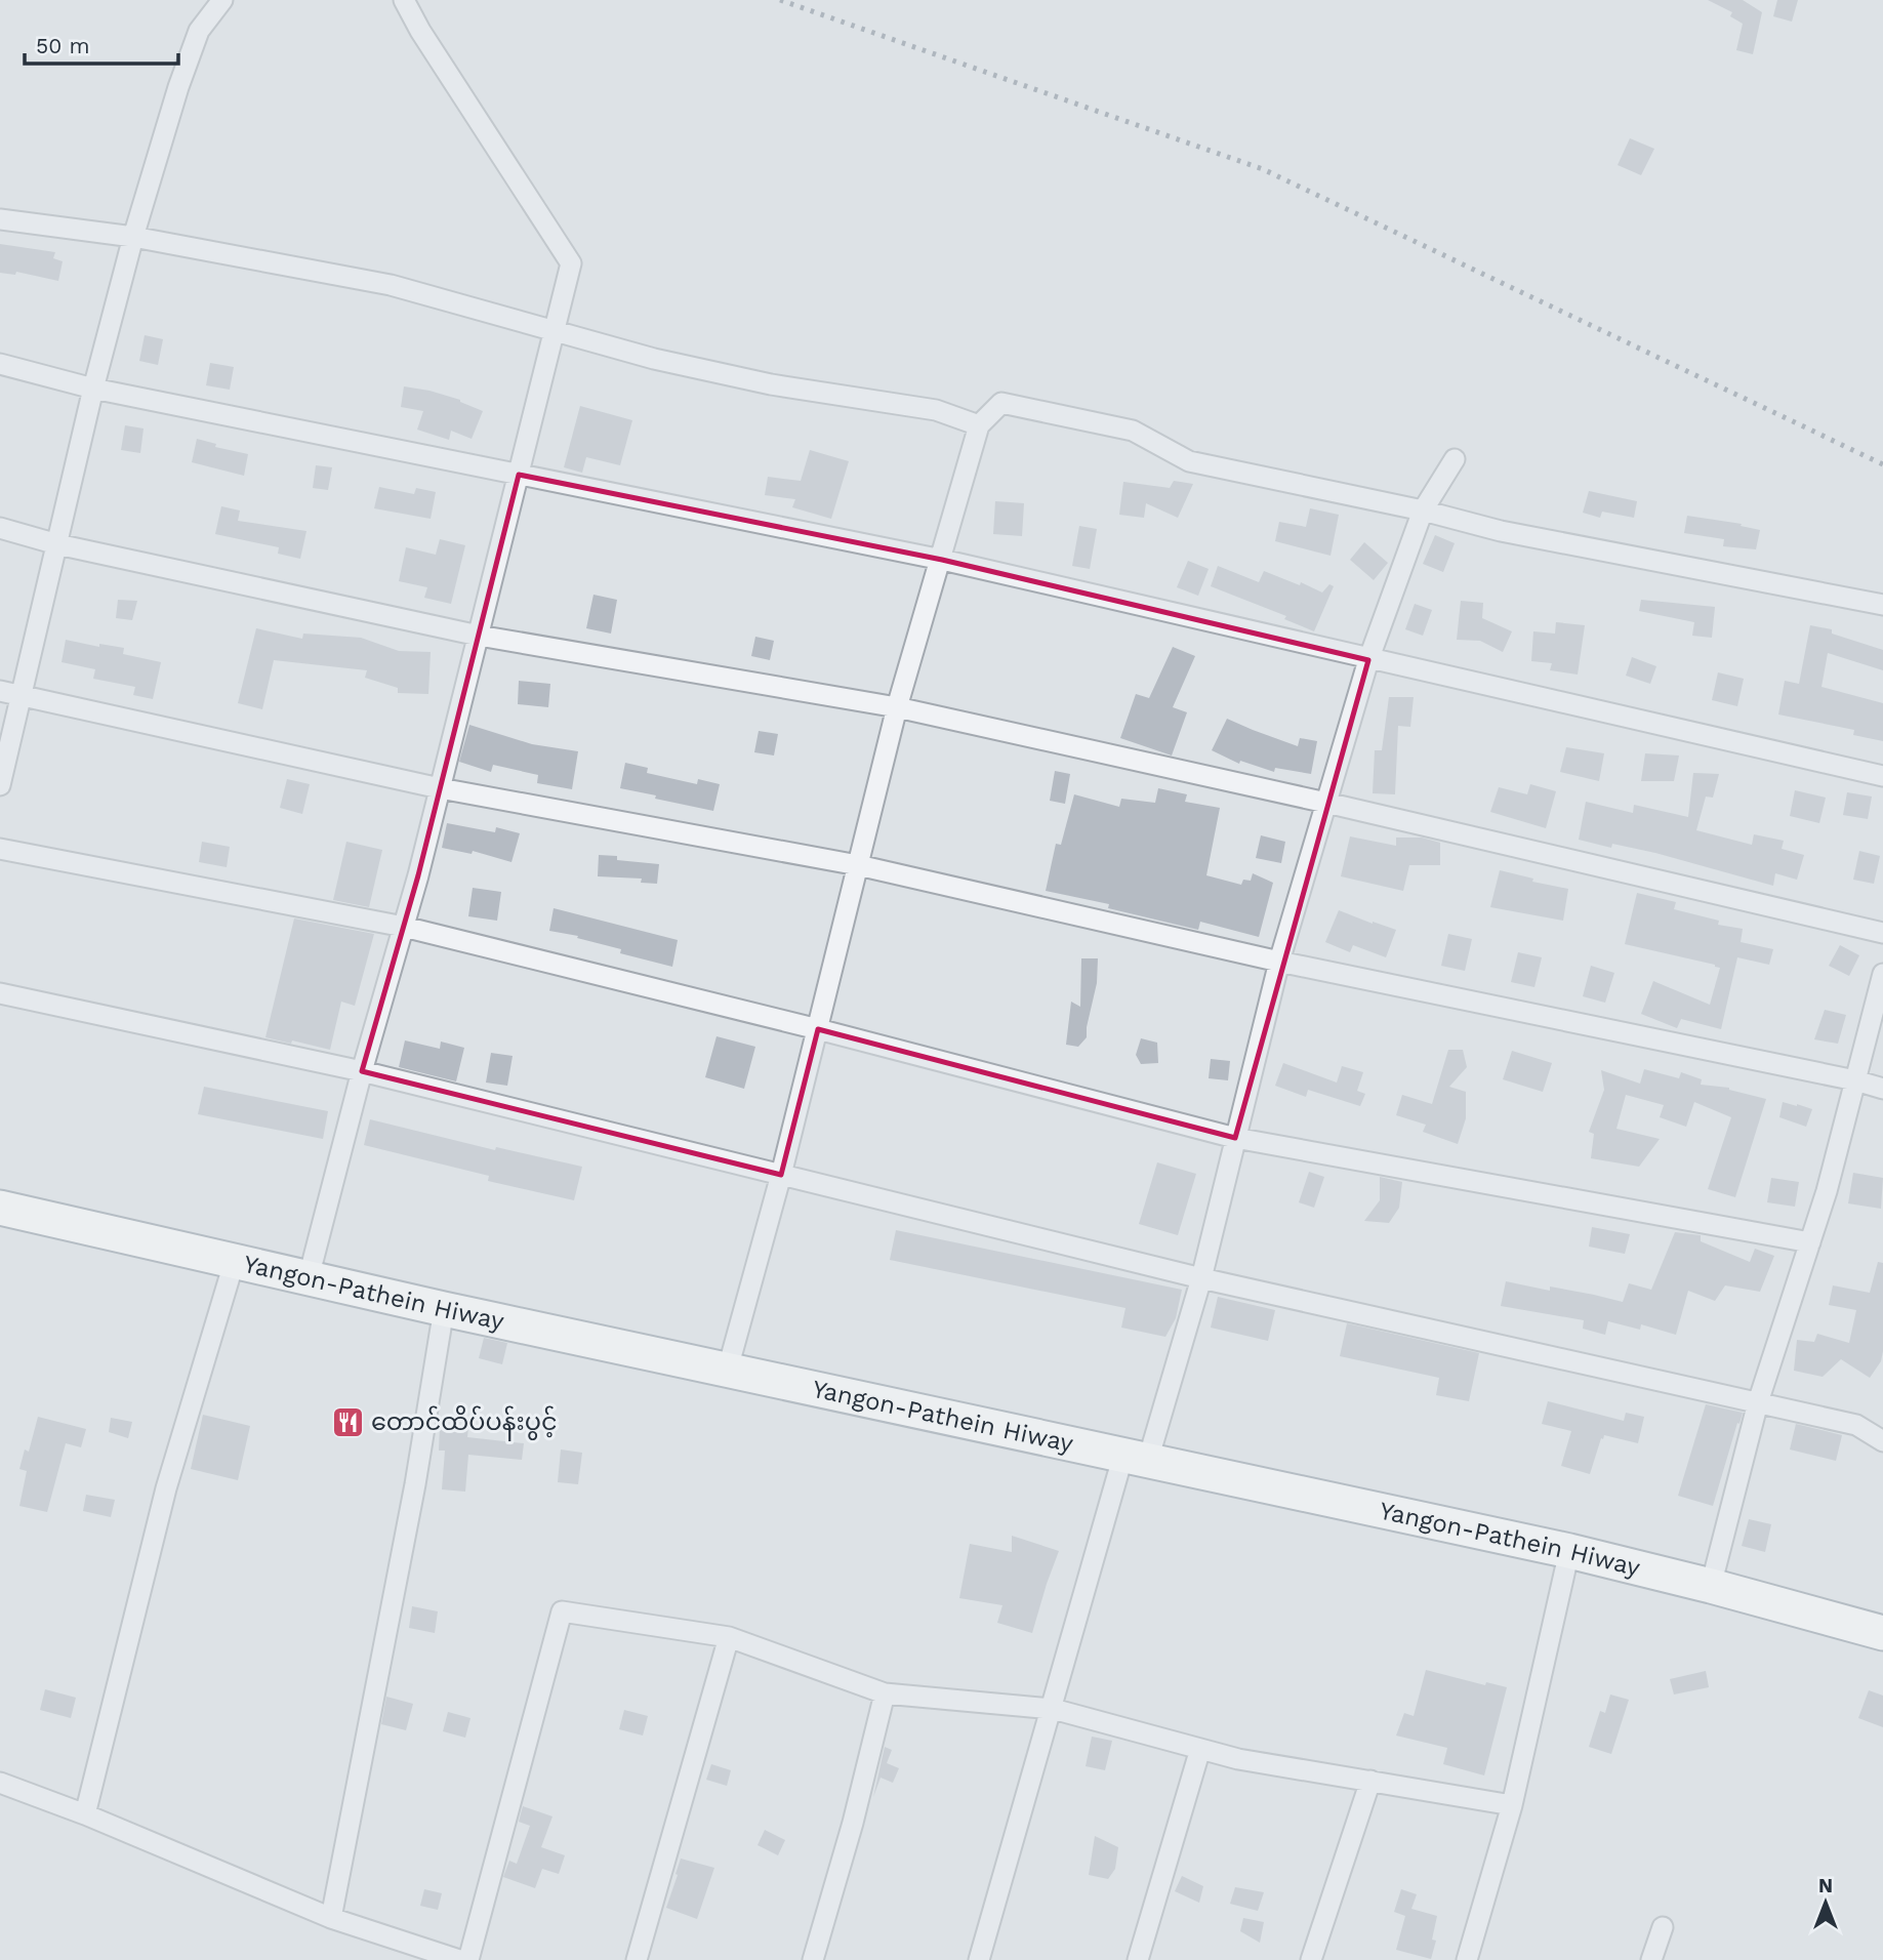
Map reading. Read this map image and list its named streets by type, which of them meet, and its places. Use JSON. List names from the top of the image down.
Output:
{
  "streets": {
    "highway": ["Yangon-Pathein Hiway"]
  },
  "places": {
    "restaurant": ["တောင်ထိပ်ပန်းပွင့်"]
  },
  "scale_bar": "50 m",
  "north": "top"
}
